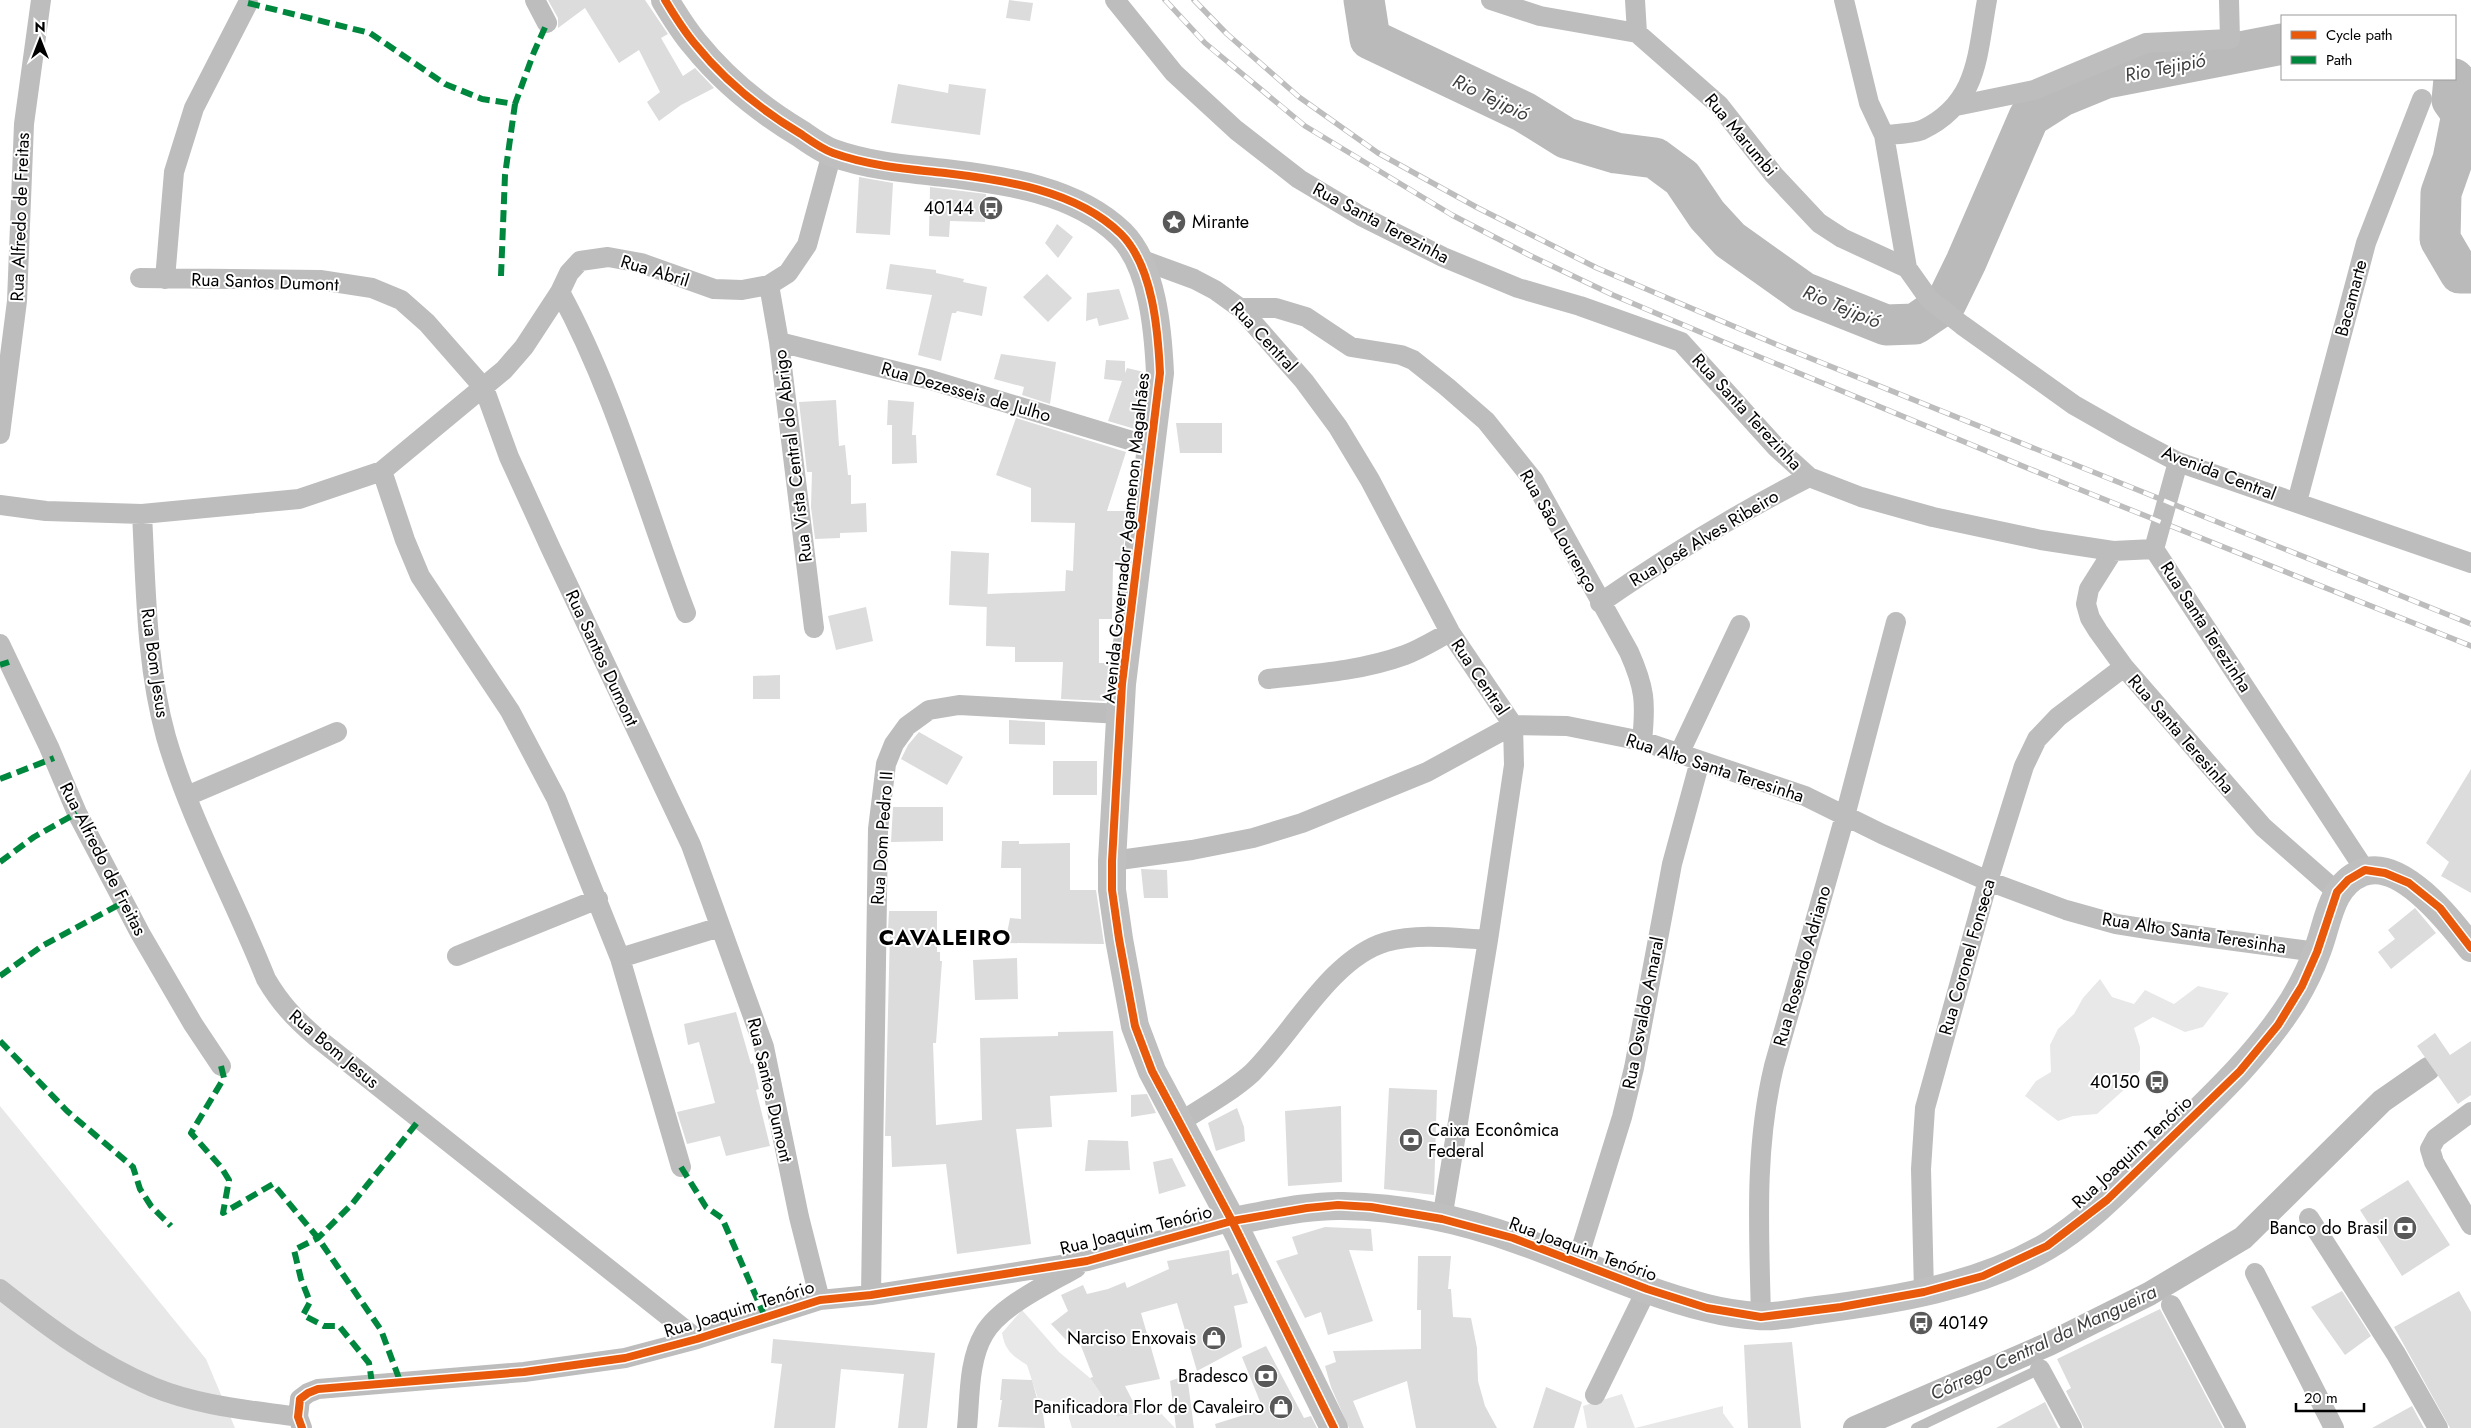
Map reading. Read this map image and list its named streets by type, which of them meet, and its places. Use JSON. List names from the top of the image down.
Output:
{
  "streets": {
    "main road": ["Avenida Governador Agamenon Magalhães", "Rua Joaquim Tenório"],
    "street": [
      "Rua Marumbi",
      "Rua Alfredo de Freitas",
      "Rua Santa Terezinha",
      "Rua Abril",
      "Rua Santos Dumont",
      "Bacamarte",
      "Rua Central",
      "Rua Dezesseis de Julho",
      "Rua Vista Central do Abrigo",
      "Avenida Central",
      "Rua São Lourenço",
      "Rua José Alves Ribeiro",
      "Rua Bom Jesus",
      "Rua Santa Teresinha",
      "Rua Alto Santa Teresinha",
      "Rua Dom Pedro II",
      "Rua Coronel Fonseca",
      "Rua Rosendo Adriano",
      "Rua Osvaldo Amaral"
    ]
  },
  "crossings": [
    ["Rua Marumbi", "Avenida Central"],
    ["Rua Santa Terezinha", "Rua José Alves Ribeiro"],
    ["Rua Santa Terezinha", "Rua Santa Teresinha"],
    ["Rua Santa Terezinha", "Rua Joaquim Tenório"],
    ["Rua Abril", "Rua Santos Dumont"],
    ["Rua Abril", "Rua Vista Central do Abrigo"],
    ["Rua Abril", "Rua Bom Jesus"],
    ["Rua Santos Dumont", "Rua Joaquim Tenório"],
    ["Bacamarte", "Avenida Central"],
    ["Rua Central", "Rua São Lourenço"],
    ["Rua Central", "Avenida Governador Agamenon Magalhães"],
    ["Rua Central", "Rua Alto Santa Teresinha"],
    ["Rua Central", "Rua Joaquim Tenório"],
    ["Rua Dezesseis de Julho", "Rua Vista Central do Abrigo"],
    ["Rua Dezesseis de Julho", "Avenida Governador Agamenon Magalhães"],
    ["Rua São Lourenço", "Rua José Alves Ribeiro"],
    ["Rua São Lourenço", "Rua Alto Santa Teresinha"],
    ["Avenida Governador Agamenon Magalhães", "Rua Alto Santa Teresinha"],
    ["Avenida Governador Agamenon Magalhães", "Rua Dom Pedro II"],
    ["Avenida Governador Agamenon Magalhães", "Rua Joaquim Tenório"],
    ["Rua Bom Jesus", "Rua Joaquim Tenório"],
    ["Rua Santa Teresinha", "Rua Coronel Fonseca"],
    ["Rua Santa Teresinha", "Rua Joaquim Tenório"],
    ["Rua Alto Santa Teresinha", "Rua Coronel Fonseca"],
    ["Rua Alto Santa Teresinha", "Rua Rosendo Adriano"],
    ["Rua Alto Santa Teresinha", "Rua Osvaldo Amaral"],
    ["Rua Alto Santa Teresinha", "Rua Joaquim Tenório"],
    ["Rua Dom Pedro II", "Rua Joaquim Tenório"],
    ["Rua Coronel Fonseca", "Rua Joaquim Tenório"],
    ["Rua Rosendo Adriano", "Rua Joaquim Tenório"],
    ["Rua Osvaldo Amaral", "Rua Joaquim Tenório"]
  ],
  "districts": ["CAVALEIRO"],
  "water": ["Rio Tejipió", "Córrego Central da Mangueira"],
  "places": {
    "bus stop": ["40144", "40150", "40149"],
    "place": ["Mirante"],
    "bank": ["Caixa Econômica Federal", "Banco do Brasil", "Bradesco"],
    "shop": ["Narciso Enxovais", "Panificadora Flor de Cavaleiro"]
  },
  "legend": ["Cycle path", "Path"],
  "scale_bar": "20 m",
  "north": "top"
}
